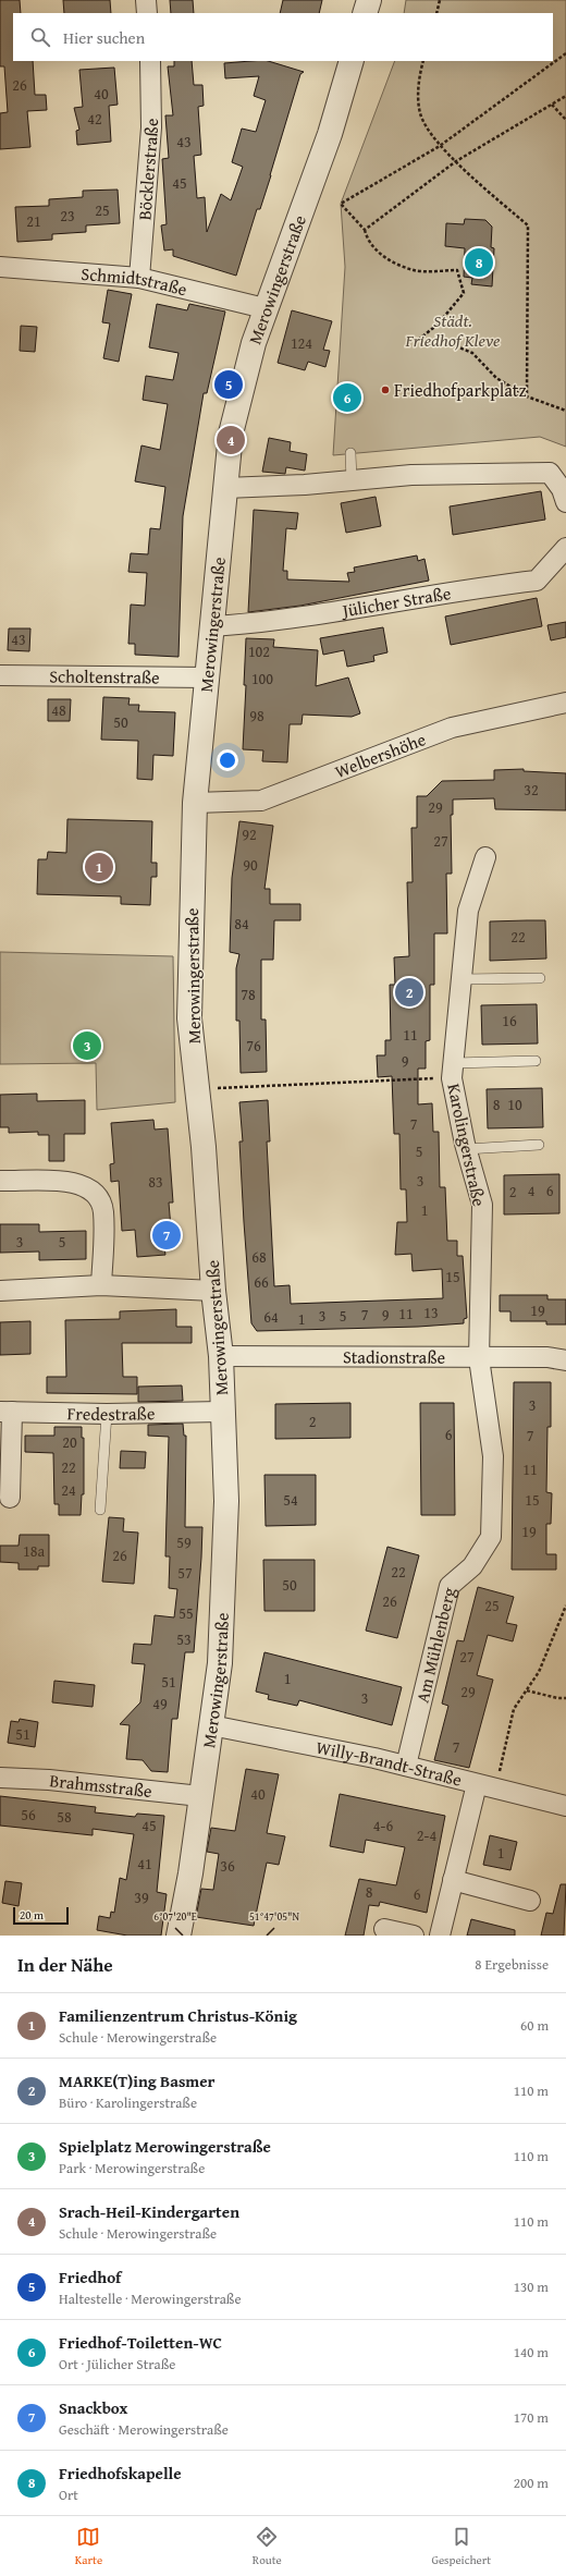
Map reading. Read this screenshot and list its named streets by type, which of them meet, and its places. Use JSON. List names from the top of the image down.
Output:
{
  "streets": {
    "street": [
      "Böcklerstraße",
      "Merowingerstraße",
      "Schmidtstraße",
      "Jülicher Straße",
      "Scholtenstraße",
      "Welbershöhe",
      "Karolingerstraße",
      "Stadionstraße",
      "Fredestraße",
      "Am Mühlenberg",
      "Willy-Brandt-Straße",
      "Brahmsstraße"
    ]
  },
  "crossings": [
    ["Böcklerstraße", "Schmidtstraße"],
    ["Merowingerstraße", "Schmidtstraße"],
    ["Merowingerstraße", "Jülicher Straße"],
    ["Merowingerstraße", "Scholtenstraße"],
    ["Merowingerstraße", "Welbershöhe"],
    ["Merowingerstraße", "Stadionstraße"],
    ["Merowingerstraße", "Fredestraße"],
    ["Merowingerstraße", "Willy-Brandt-Straße"],
    ["Merowingerstraße", "Brahmsstraße"],
    ["Karolingerstraße", "Stadionstraße"],
    ["Karolingerstraße", "Am Mühlenberg"],
    ["Stadionstraße", "Am Mühlenberg"],
    ["Am Mühlenberg", "Willy-Brandt-Straße"]
  ],
  "parks": ["Städt. Friedhof Kleve"],
  "places": ["Friedhofparkplatz"],
  "house_numbers": [
    "26",
    "40",
    "42",
    "43",
    "45",
    "25",
    "23",
    "21",
    "124",
    "43",
    "102",
    "100",
    "48",
    "98",
    "50",
    "32",
    "29",
    "92",
    "27",
    "90",
    "84",
    "22",
    "78",
    "16",
    "11",
    "76",
    "9",
    "8",
    "10",
    "7",
    "5",
    "3",
    "83",
    "4",
    "6",
    "2",
    "1",
    "3",
    "5",
    "68",
    "15",
    "66",
    "19",
    "13",
    "11",
    "7",
    "9",
    "3",
    "5",
    "64",
    "1",
    "3",
    "2",
    "6",
    "7",
    "20",
    "22",
    "11",
    "24",
    "54",
    "15",
    "19",
    "59",
    "18a",
    "26",
    "22",
    "57",
    "50",
    "26",
    "25",
    "55",
    "53",
    "27",
    "1",
    "51",
    "29",
    "3",
    "49",
    "51",
    "7",
    "40",
    "56",
    "58",
    "45",
    "4-6",
    "2-4",
    "1",
    "41",
    "36",
    "8",
    "6",
    "39"
  ],
  "scale_bar": "20 m",
  "page": {
    "search": "Hier suchen",
    "pins": [
      "8",
      "5",
      "6",
      "4",
      "1",
      "2",
      "3",
      "7"
    ],
    "scale": "20 m",
    "heading": ["In der Nähe", "8 Ergebnisse"],
    "list": [
      {
        "mark": "1",
        "name": "Familienzentrum Christus-König",
        "note": "Schule · Merowingerstraße",
        "value": "60 m"
      },
      {
        "mark": "2",
        "name": "MARKE(T)ing Basmer",
        "note": "Büro · Karolingerstraße",
        "value": "110 m"
      },
      {
        "mark": "3",
        "name": "Spielplatz Merowingerstraße",
        "note": "Park · Merowingerstraße",
        "value": "110 m"
      },
      {
        "mark": "4",
        "name": "Srach-Heil-Kindergarten",
        "note": "Schule · Merowingerstraße",
        "value": "110 m"
      },
      {
        "mark": "5",
        "name": "Friedhof",
        "note": "Haltestelle · Merowingerstraße",
        "value": "130 m"
      },
      {
        "mark": "6",
        "name": "Friedhof-Toiletten-WC",
        "note": "Ort · Jülicher Straße",
        "value": "140 m"
      },
      {
        "mark": "7",
        "name": "Snackbox",
        "note": "Geschäft · Merowingerstraße",
        "value": "170 m"
      },
      {
        "mark": "8",
        "name": "Friedhofskapelle",
        "note": "Ort",
        "value": "200 m"
      }
    ],
    "nav": ["Karte", "Route", "Gespeichert"]
  },
  "coordinates": ["6°07'20\"E", "51°47'05\"N"]
}
